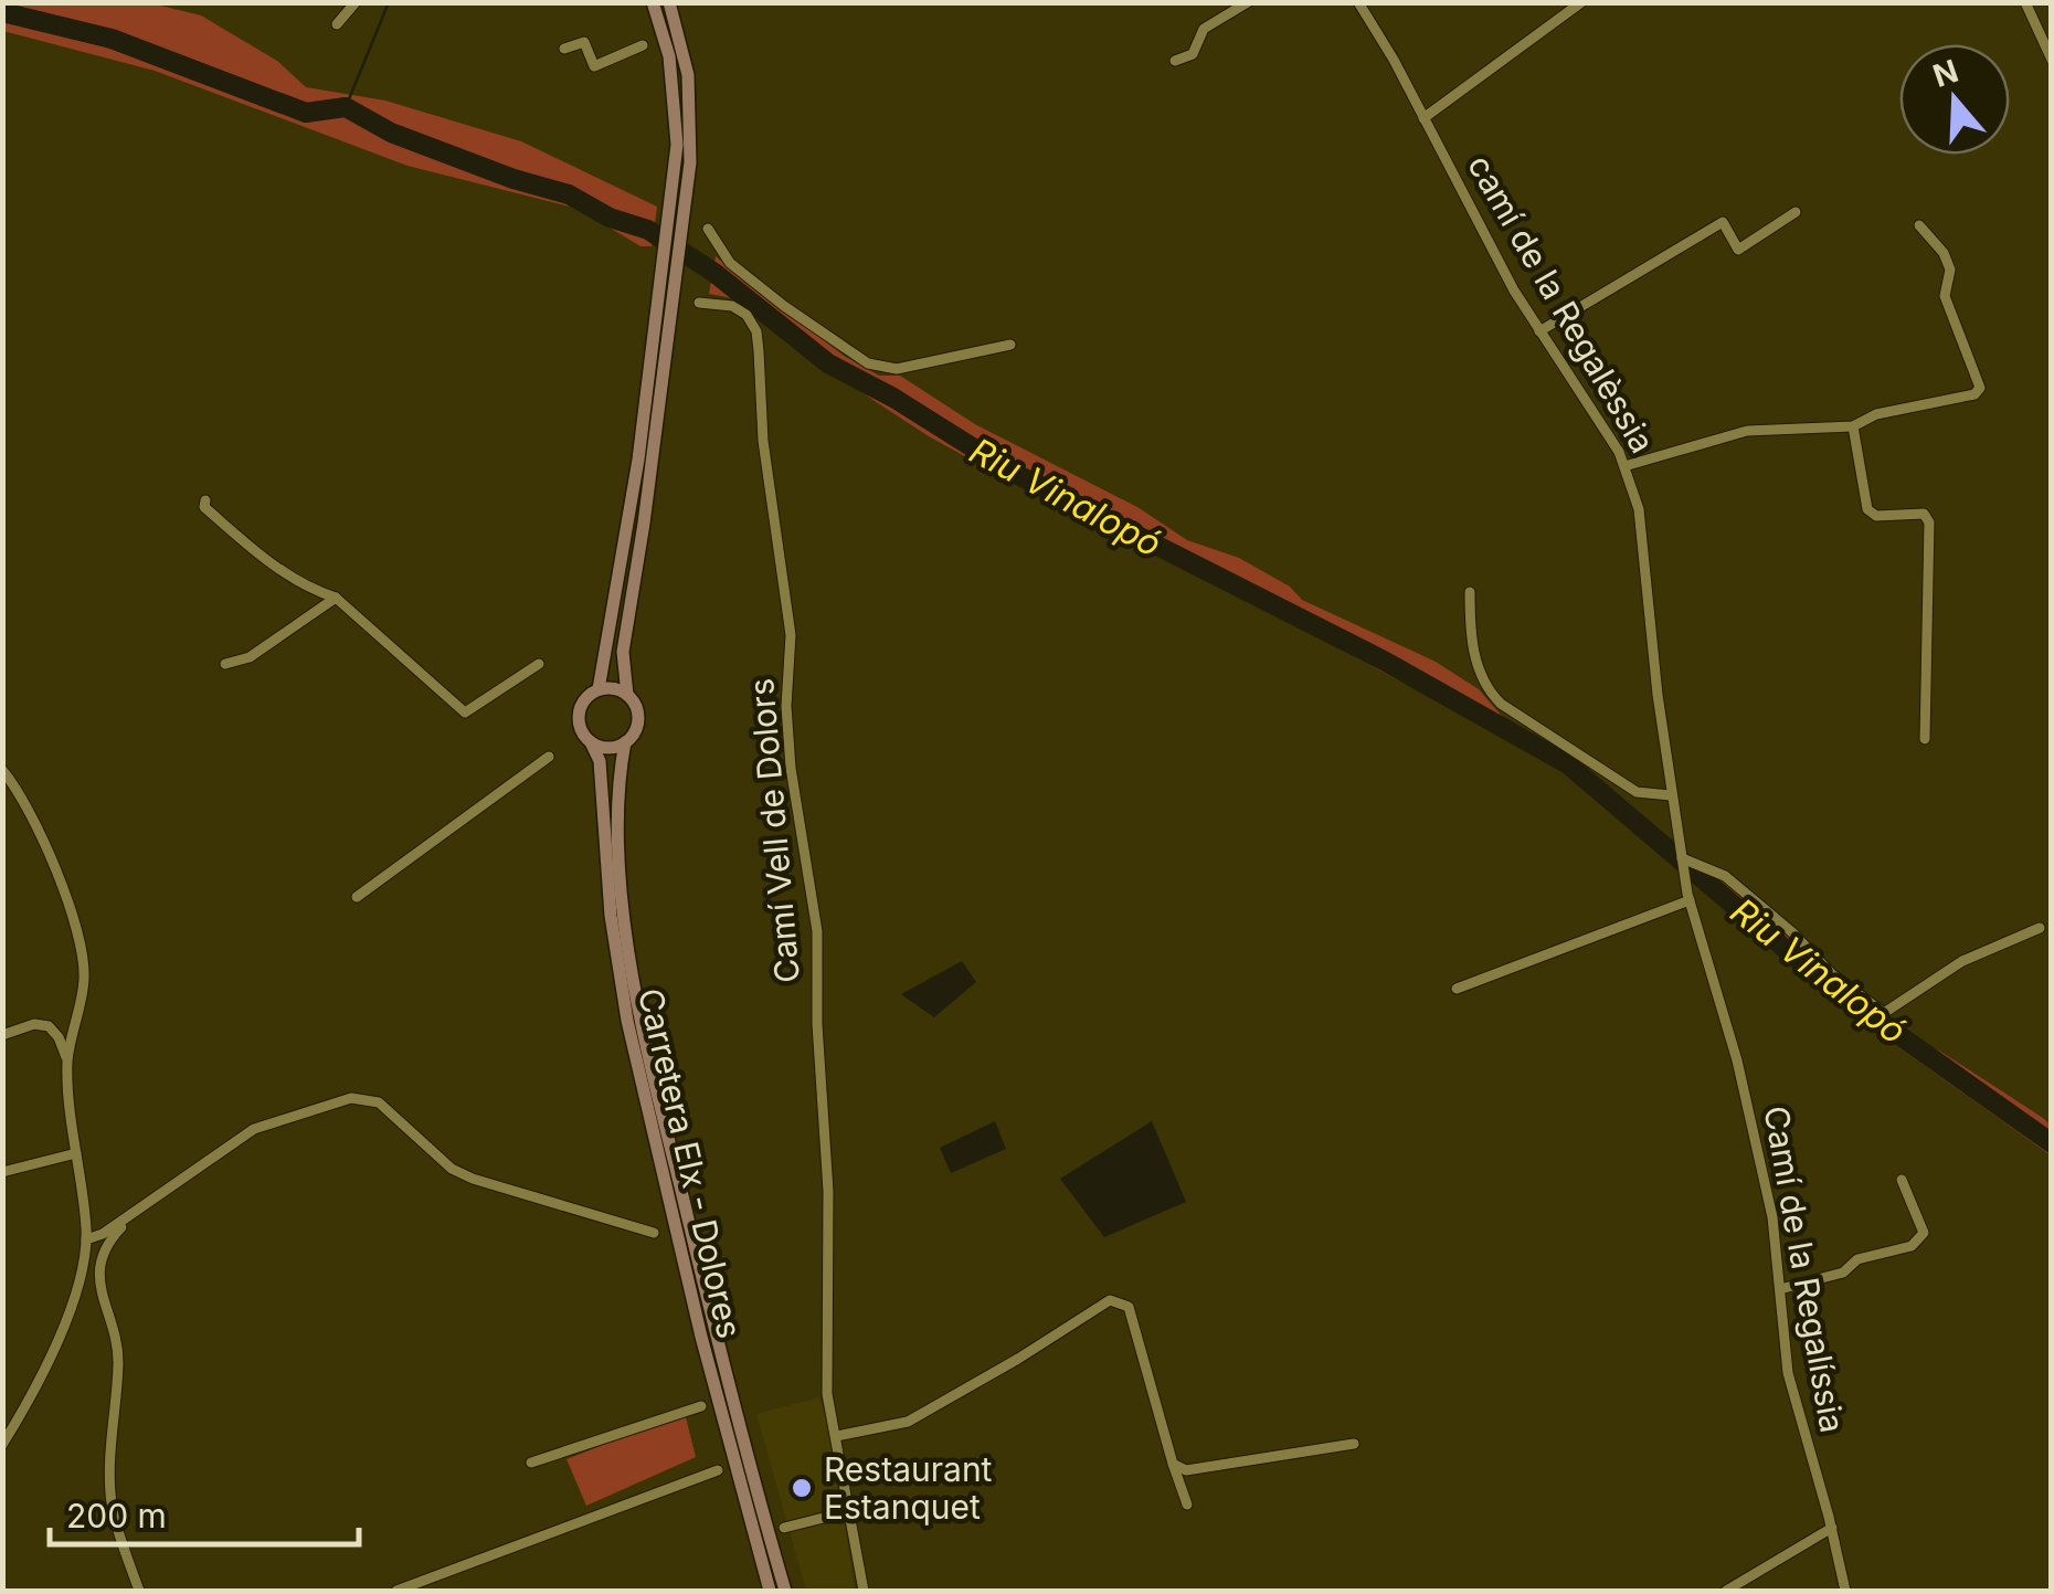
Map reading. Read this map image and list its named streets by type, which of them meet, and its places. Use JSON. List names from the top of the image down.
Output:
{
  "streets": {
    "main road": ["Carretera Elx - Dolores"],
    "street": ["camí de la Regalèssia", "Camí Vell de Dolors", "Camí de la Regalíssia"]
  },
  "crossings": [
    ["camí de la Regalèssia", "Camí de la Regalíssia"]
  ],
  "water": ["Riu Vinalopó"],
  "places": ["Restaurant Estanquet"],
  "scale_bar": "200 m",
  "north": "top"
}
